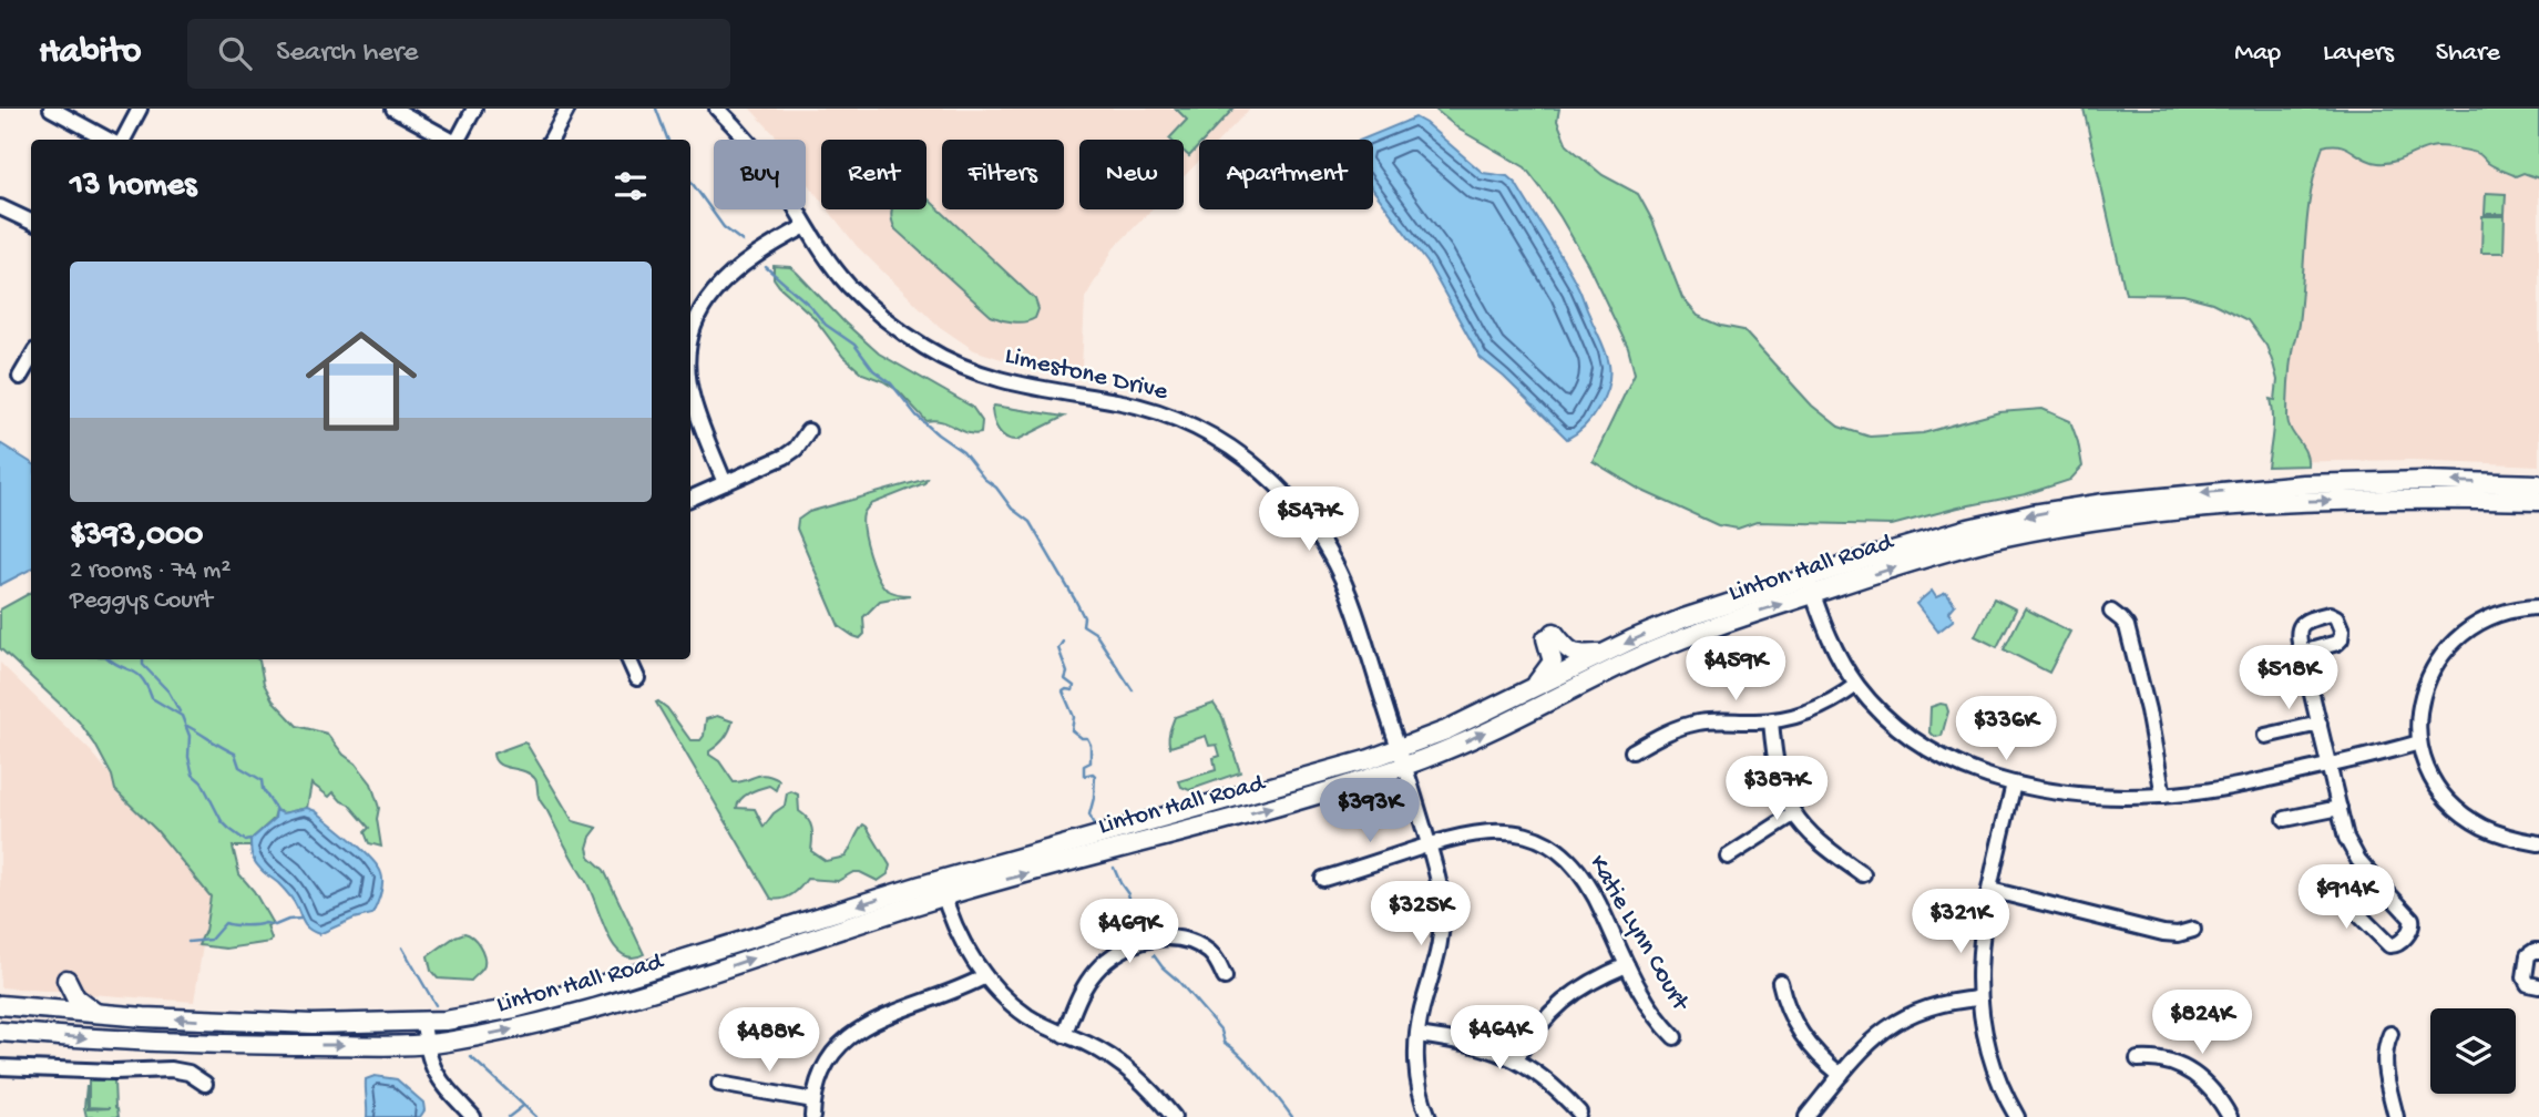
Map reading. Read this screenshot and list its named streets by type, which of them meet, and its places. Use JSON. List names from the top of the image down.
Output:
{
  "streets": {
    "main road": ["Linton Hall Road"],
    "street": ["Limestone Drive", "Katie Lynn Court"]
  },
  "crossings": [
    ["Limestone Drive", "Linton Hall Road"],
    ["Limestone Drive", "Katie Lynn Court"]
  ],
  "page": {
    "header": "Habito",
    "search": "Search here",
    "nav": ["Map", "Layers", "Share"],
    "chip": [
      "Buy",
      "Rent",
      "Filters",
      "New",
      "Apartment"
    ],
    "heading": "13 homes",
    "list": [
      {
        "name": "$393,000",
        "note": "2 rooms · 74 m² · Peggys Court"
      }
    ],
    "price": [
      "$547K",
      "$459K",
      "$518K",
      "$336K",
      "$387K",
      "$393K",
      "$914K",
      "$325K",
      "$321K",
      "$469K",
      "$824K",
      "$464K",
      "$488K"
    ]
  }
}
